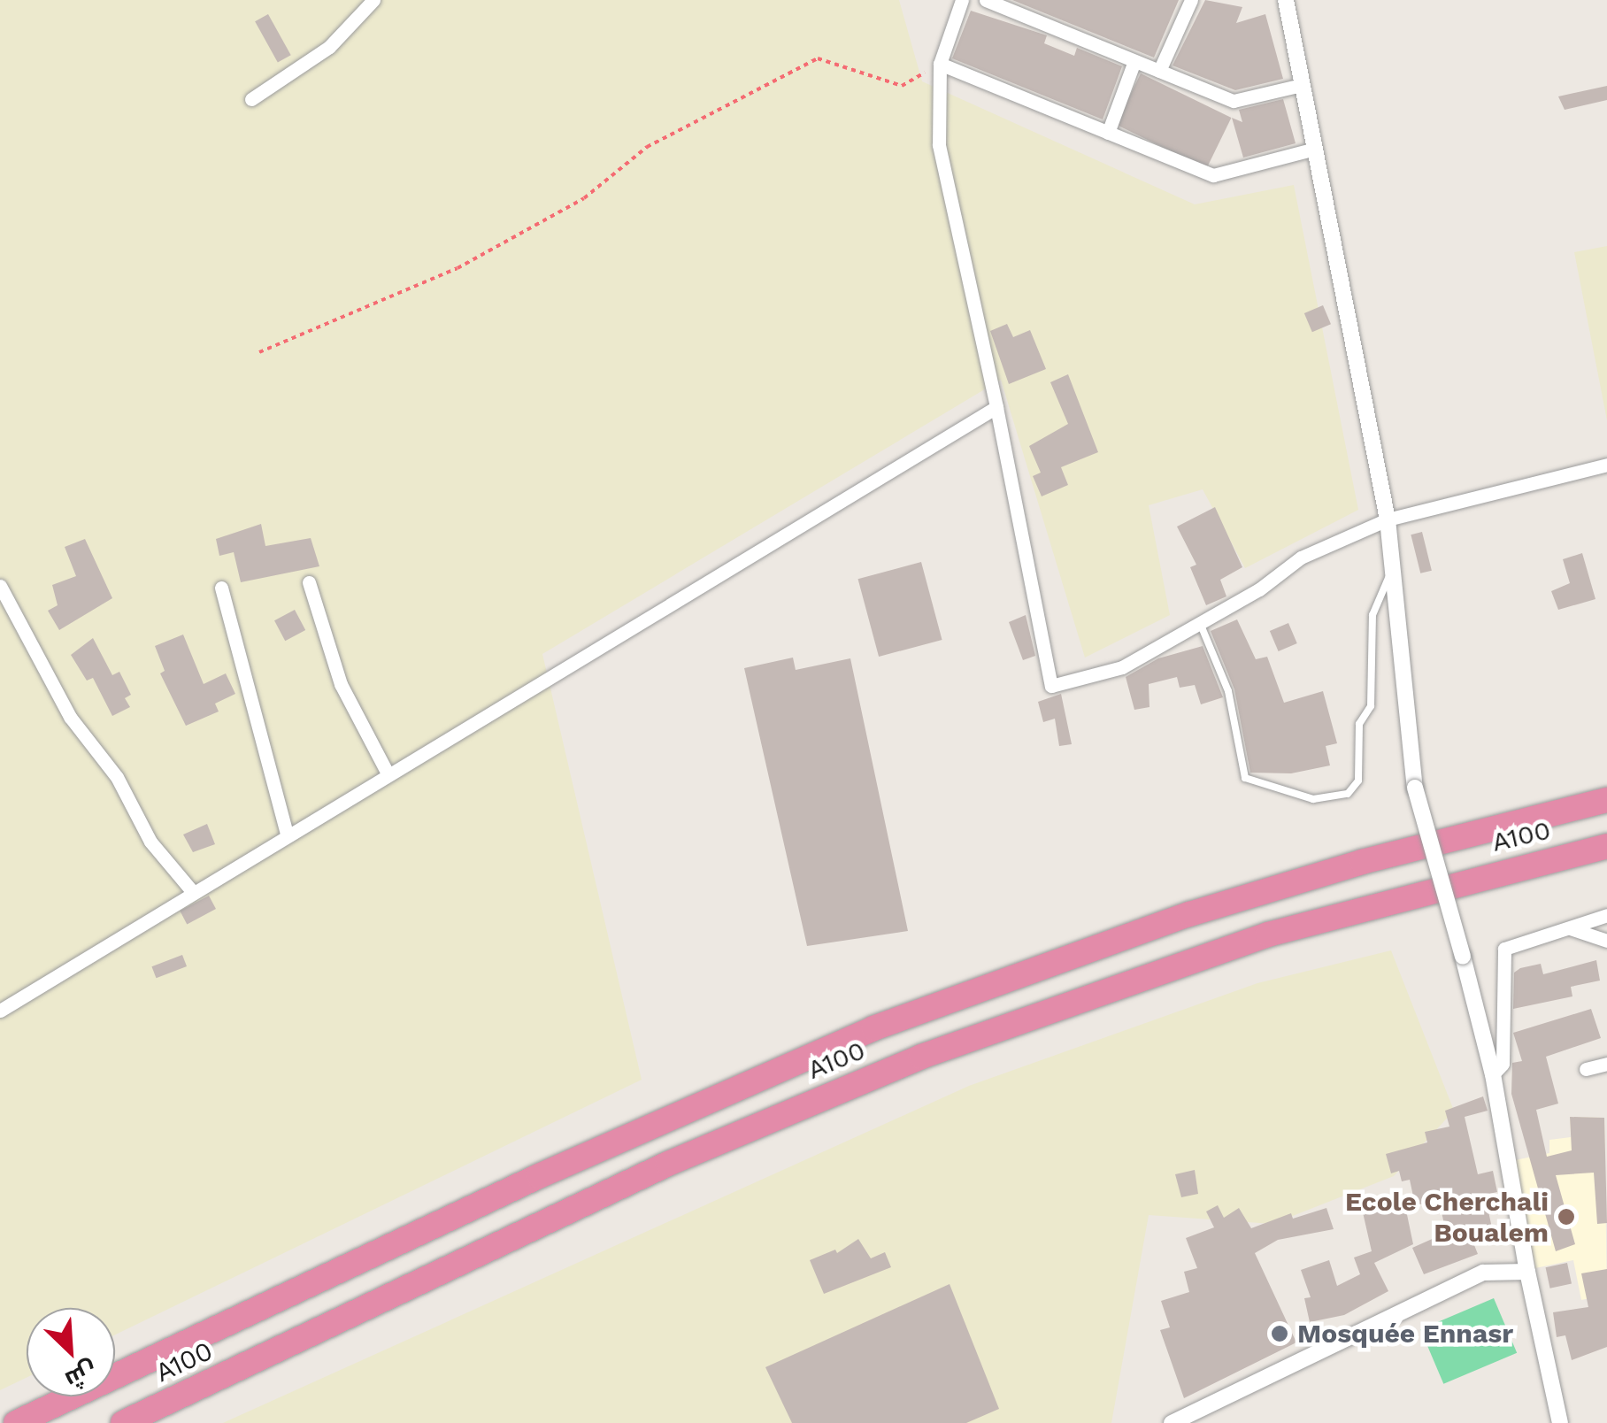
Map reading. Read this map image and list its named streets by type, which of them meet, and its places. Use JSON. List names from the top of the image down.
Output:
{
  "streets": {
    "highway": ["A100"]
  },
  "places": ["Ecole Cherchali Boualem", "Mosquée Ennasr"],
  "north": "bottom right"
}
